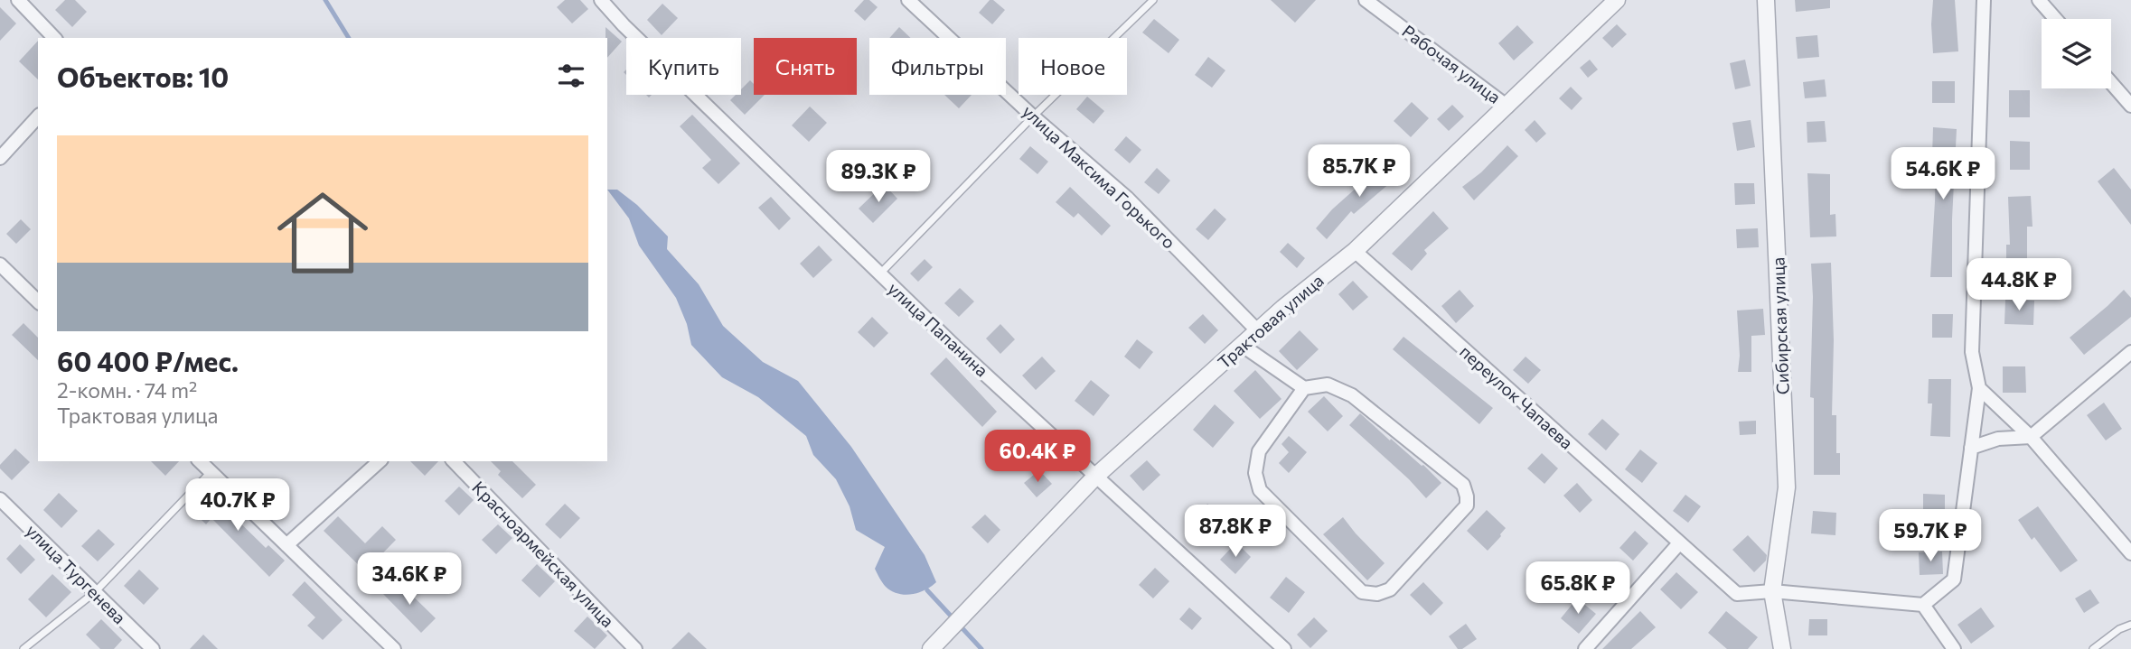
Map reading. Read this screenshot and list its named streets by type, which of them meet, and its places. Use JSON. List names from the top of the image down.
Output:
{
  "streets": {
    "street": [
      "Рабочая улица",
      "улица Максима Горького",
      "Трактовая улица",
      "Сибирская улица",
      "улица Папанина",
      "переулок Чапаева",
      "Красноармейская улица",
      "улица Тургенева"
    ]
  },
  "crossings": [
    ["Рабочая улица", "Трактовая улица"],
    ["улица Максима Горького", "Трактовая улица"],
    ["Трактовая улица", "улица Папанина"],
    ["Трактовая улица", "переулок Чапаева"],
    ["Сибирская улица", "переулок Чапаева"]
  ],
  "page": {
    "chip": [
      "Купить",
      "Снять",
      "Фильтры",
      "Новое"
    ],
    "heading": "Объектов: 10",
    "list": [
      {
        "name": "60 400 ₽/мес.",
        "note": "2-комн. · 74 m² · Трактовая улица"
      }
    ],
    "price": [
      "85.7K ₽",
      "54.6K ₽",
      "89.3K ₽",
      "44.8K ₽",
      "60.4K ₽",
      "40.7K ₽",
      "87.8K ₽",
      "59.7K ₽",
      "34.6K ₽",
      "65.8K ₽"
    ]
  }
}
